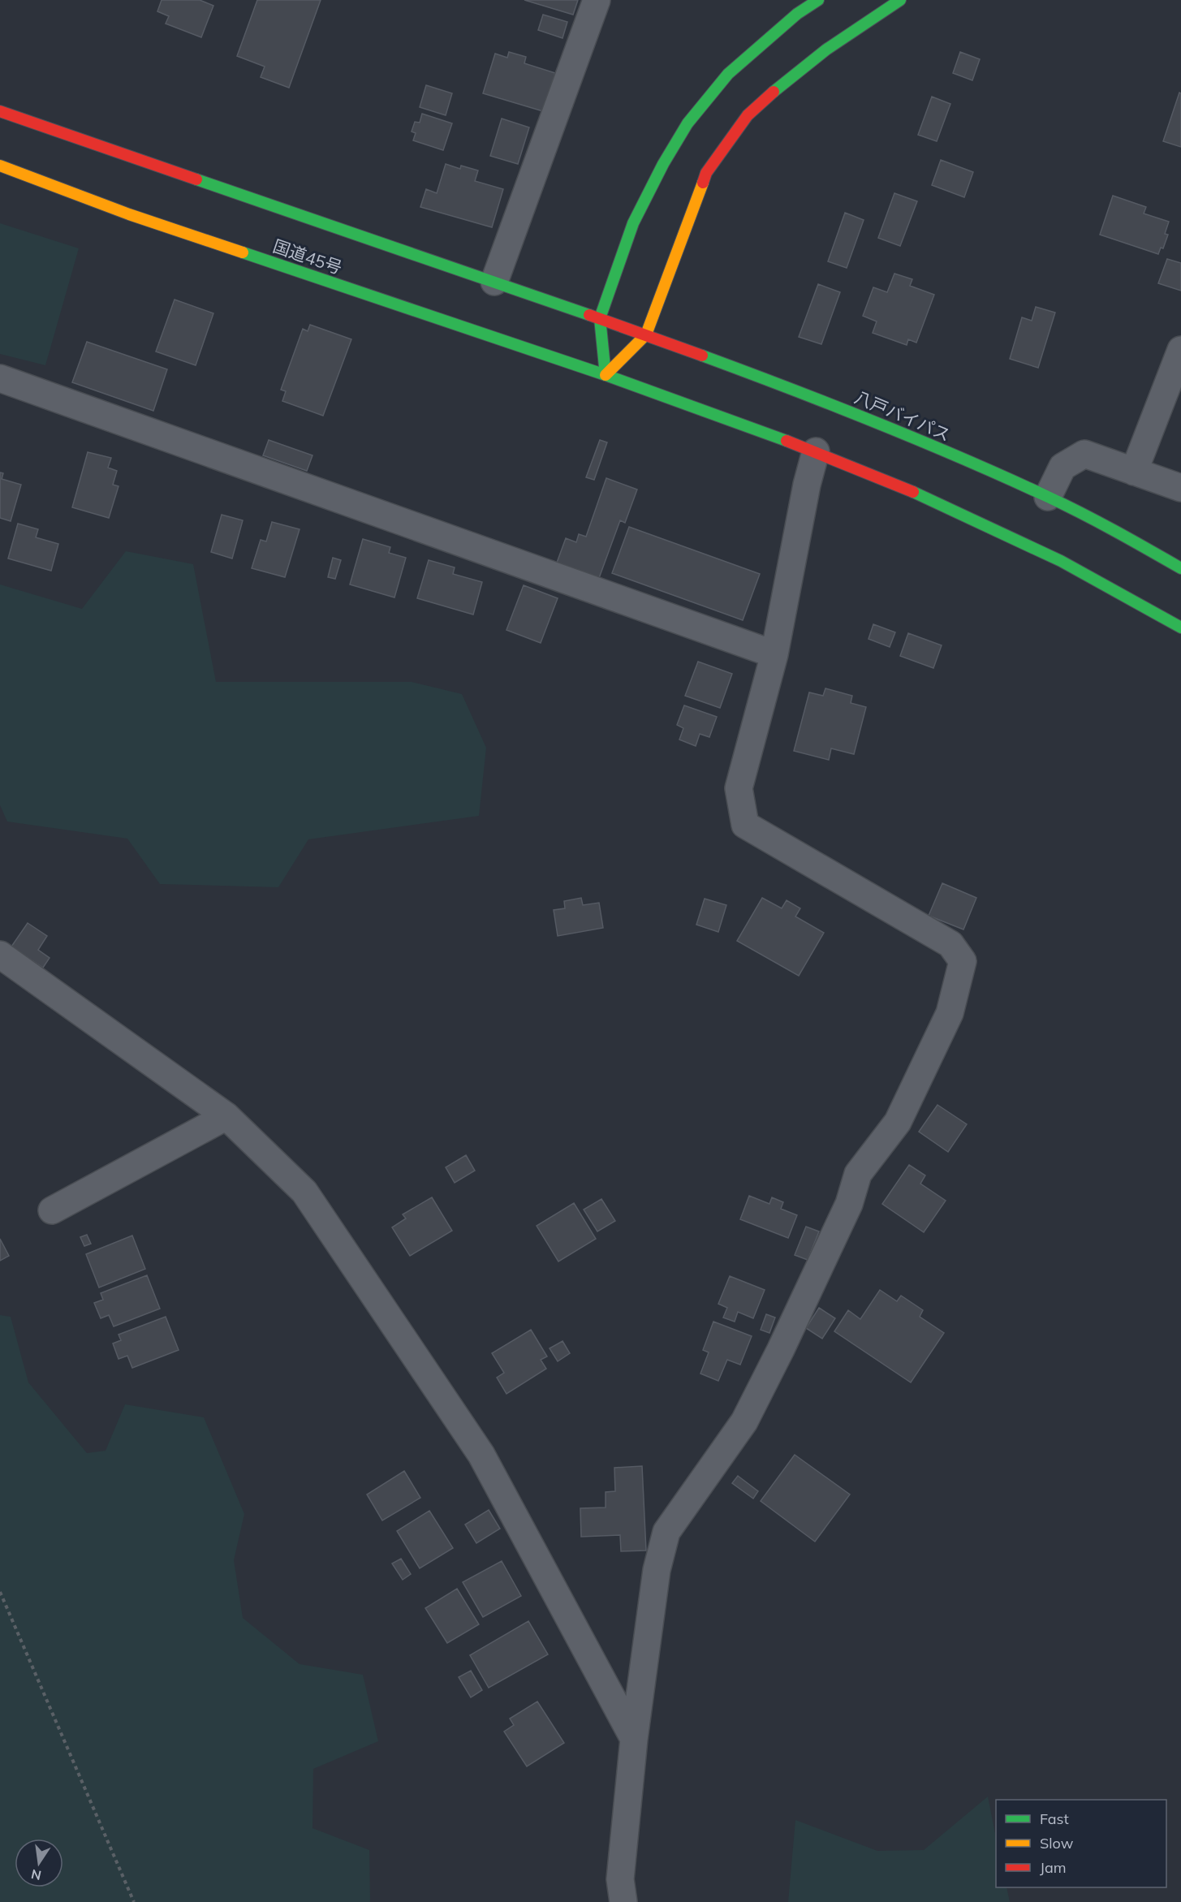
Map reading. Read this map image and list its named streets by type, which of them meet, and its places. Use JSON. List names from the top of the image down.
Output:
{
  "streets": {
    "highway": ["国道45号", "八戸バイパス"]
  },
  "legend": ["Fast", "Slow", "Jam"],
  "north": "bottom"
}
